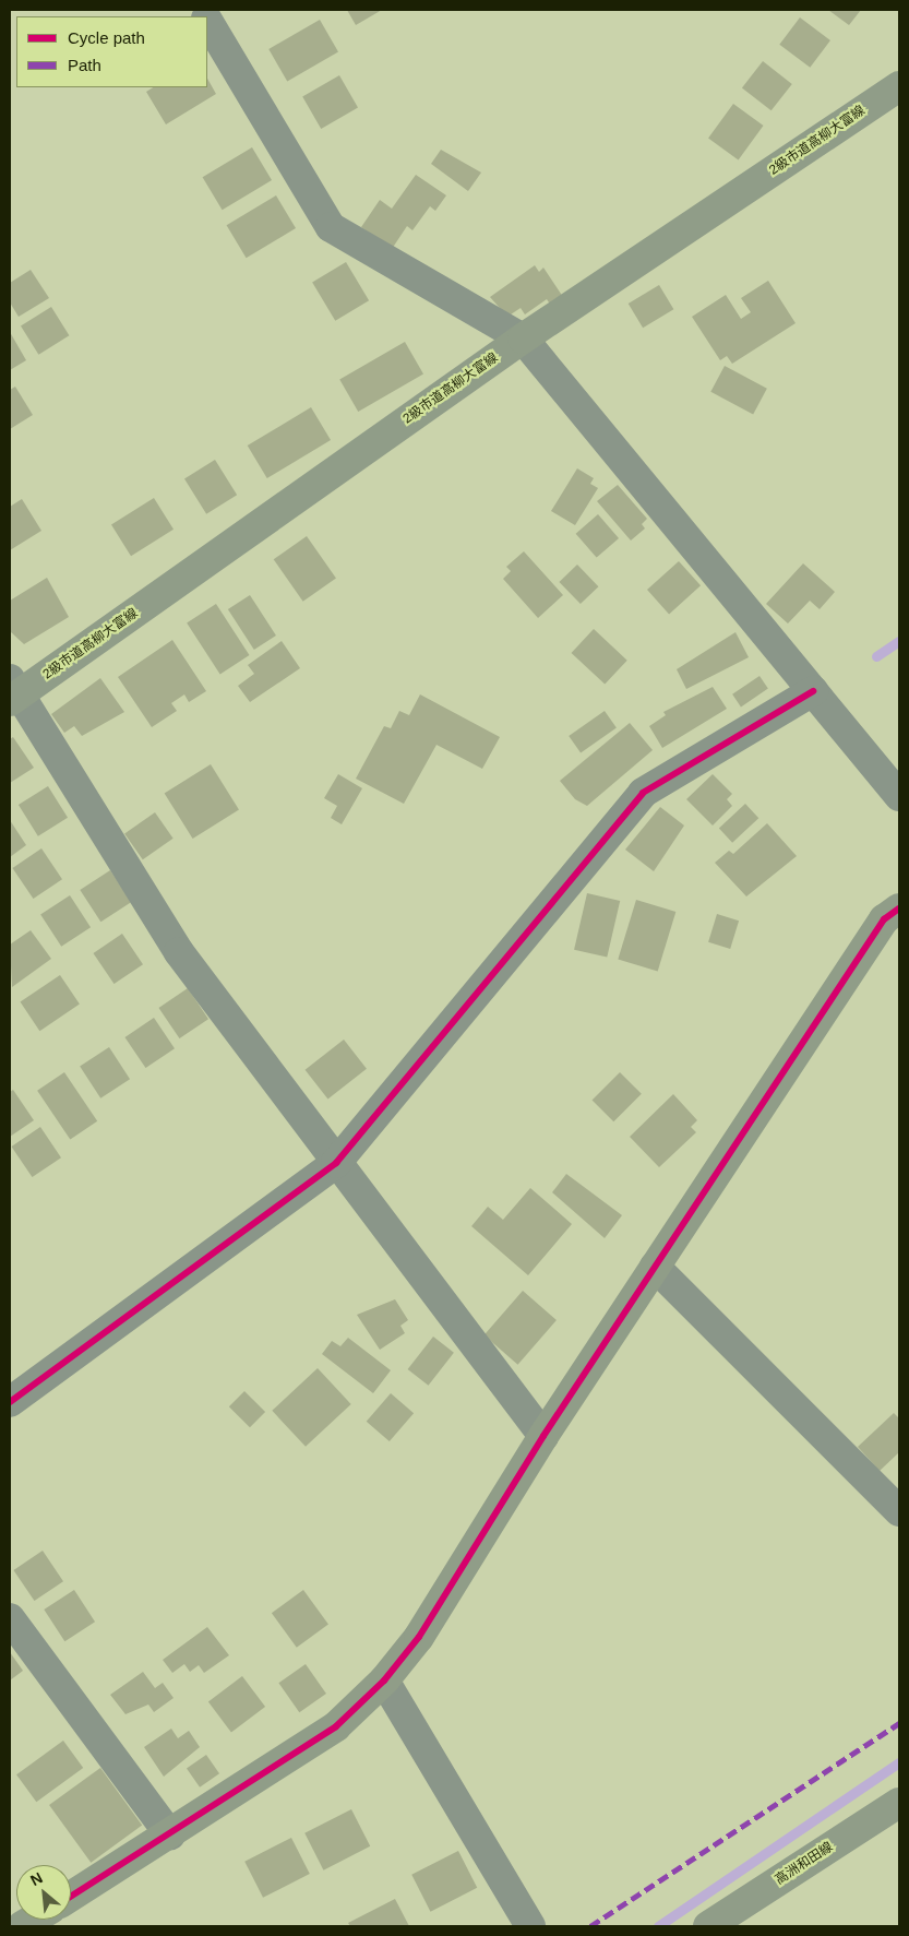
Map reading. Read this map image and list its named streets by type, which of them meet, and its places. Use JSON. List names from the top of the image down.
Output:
{
  "streets": {
    "street": ["2級市道高柳大富線", "高洲和田線"]
  },
  "legend": ["Cycle path", "Path"],
  "north": "top left"
}
